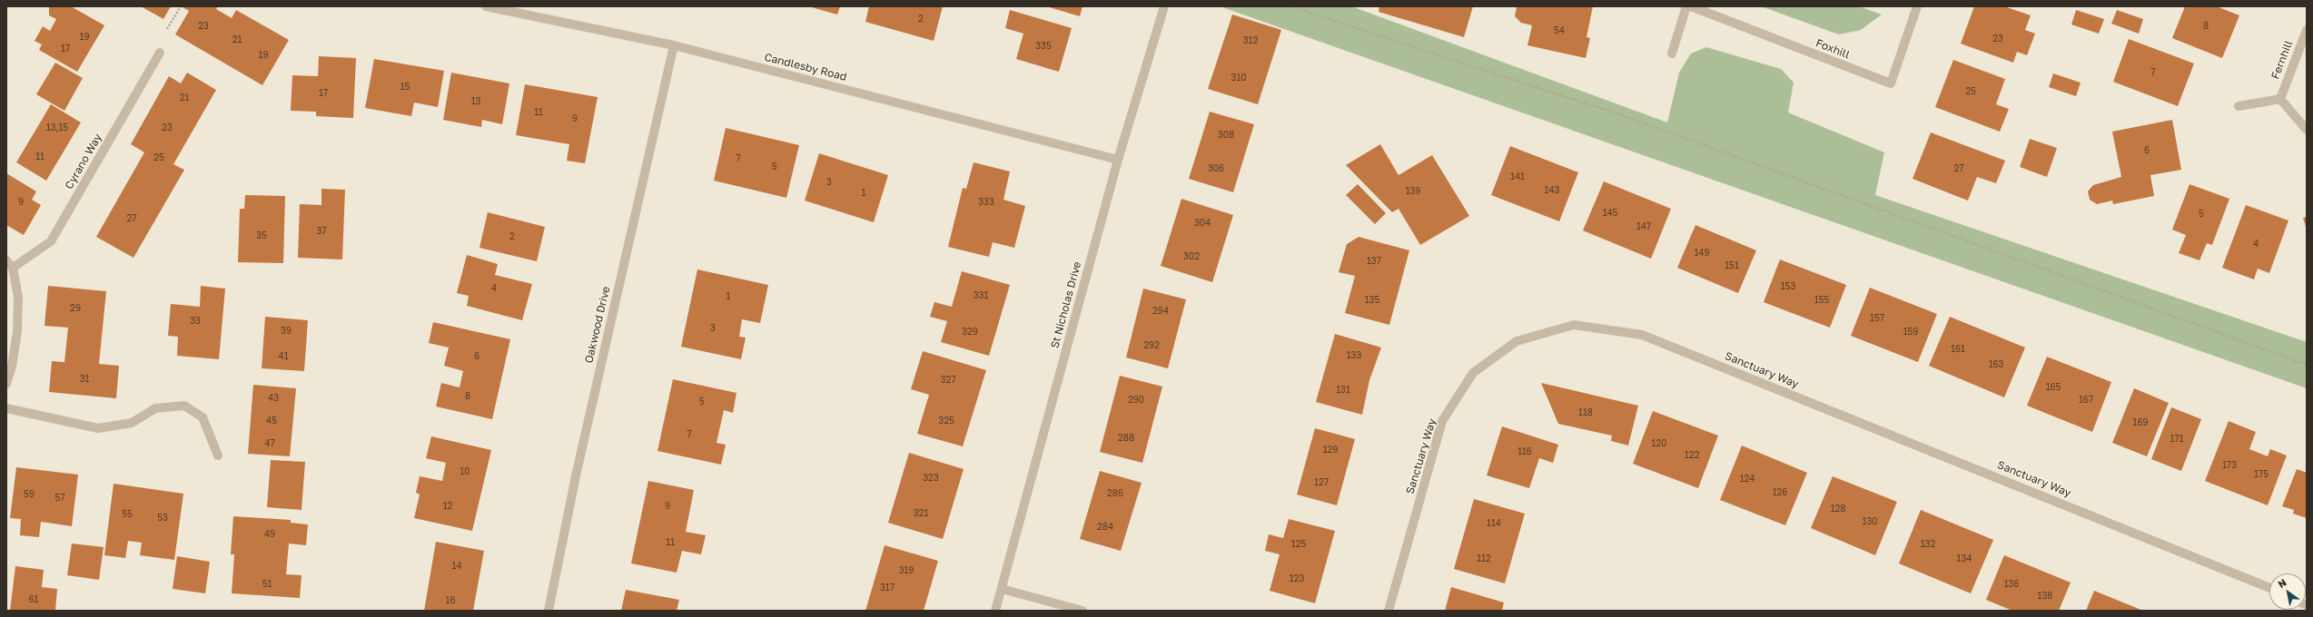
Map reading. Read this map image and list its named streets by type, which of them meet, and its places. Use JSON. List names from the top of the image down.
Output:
{
  "streets": {
    "street": [
      "Foxhill",
      "Fernhill",
      "Candlesby Road",
      "Cyrano Way",
      "St Nicholas Drive",
      "Oakwood Drive",
      "Sanctuary Way"
    ]
  },
  "crossings": [
    ["Candlesby Road", "St Nicholas Drive"],
    ["Candlesby Road", "Oakwood Drive"]
  ],
  "house_numbers": [
    "2",
    "23",
    "8",
    "54",
    "19",
    "23",
    "21",
    "312",
    "335",
    "17",
    "19",
    "7",
    "310",
    "15",
    "25",
    "17",
    "21",
    "13",
    "11",
    "9",
    "13,15",
    "23",
    "308",
    "6",
    "11",
    "25",
    "7",
    "5",
    "306",
    "27",
    "141",
    "3",
    "143",
    "139",
    "1",
    "9",
    "333",
    "145",
    "5",
    "27",
    "304",
    "147",
    "37",
    "35",
    "2",
    "4",
    "149",
    "302",
    "137",
    "151",
    "153",
    "4",
    "331",
    "1",
    "135",
    "155",
    "29",
    "294",
    "157",
    "33",
    "3",
    "39",
    "329",
    "159",
    "292",
    "161",
    "133",
    "41",
    "6",
    "163",
    "31",
    "327",
    "165",
    "131",
    "8",
    "43",
    "290",
    "167",
    "5",
    "118",
    "45",
    "325",
    "169",
    "7",
    "288",
    "171",
    "47",
    "120",
    "129",
    "116",
    "122",
    "173",
    "10",
    "175",
    "323",
    "124",
    "127",
    "126",
    "286",
    "59",
    "57",
    "12",
    "9",
    "128",
    "321",
    "55",
    "53",
    "130",
    "114",
    "284",
    "49",
    "11",
    "125",
    "132",
    "112",
    "134",
    "14",
    "319",
    "123",
    "51",
    "136",
    "317",
    "138",
    "61",
    "16"
  ],
  "north": "top left"
}
